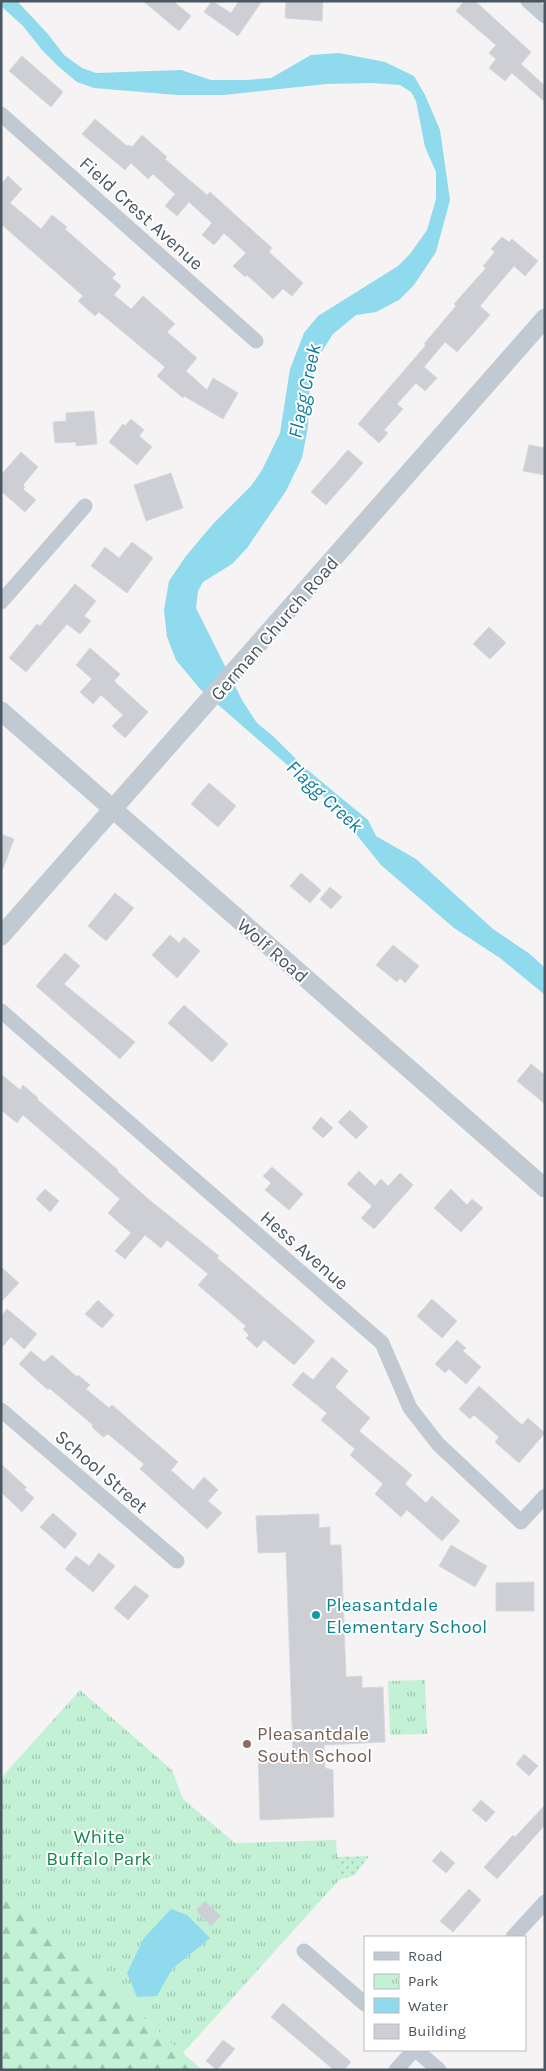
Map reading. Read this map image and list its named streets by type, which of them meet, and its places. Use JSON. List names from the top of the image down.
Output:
{
  "streets": {
    "street": [
      "Field Crest Avenue",
      "German Church Road",
      "Wolf Road",
      "Hess Avenue",
      "School Street"
    ]
  },
  "crossings": [
    ["German Church Road", "Wolf Road"]
  ],
  "water": ["Flagg Creek"],
  "parks": ["White Buffalo Park"],
  "places": ["Pleasantdale Elementary School", "Pleasantdale South School"],
  "legend": [
    "Road",
    "Park",
    "Water",
    "Building"
  ]
}
